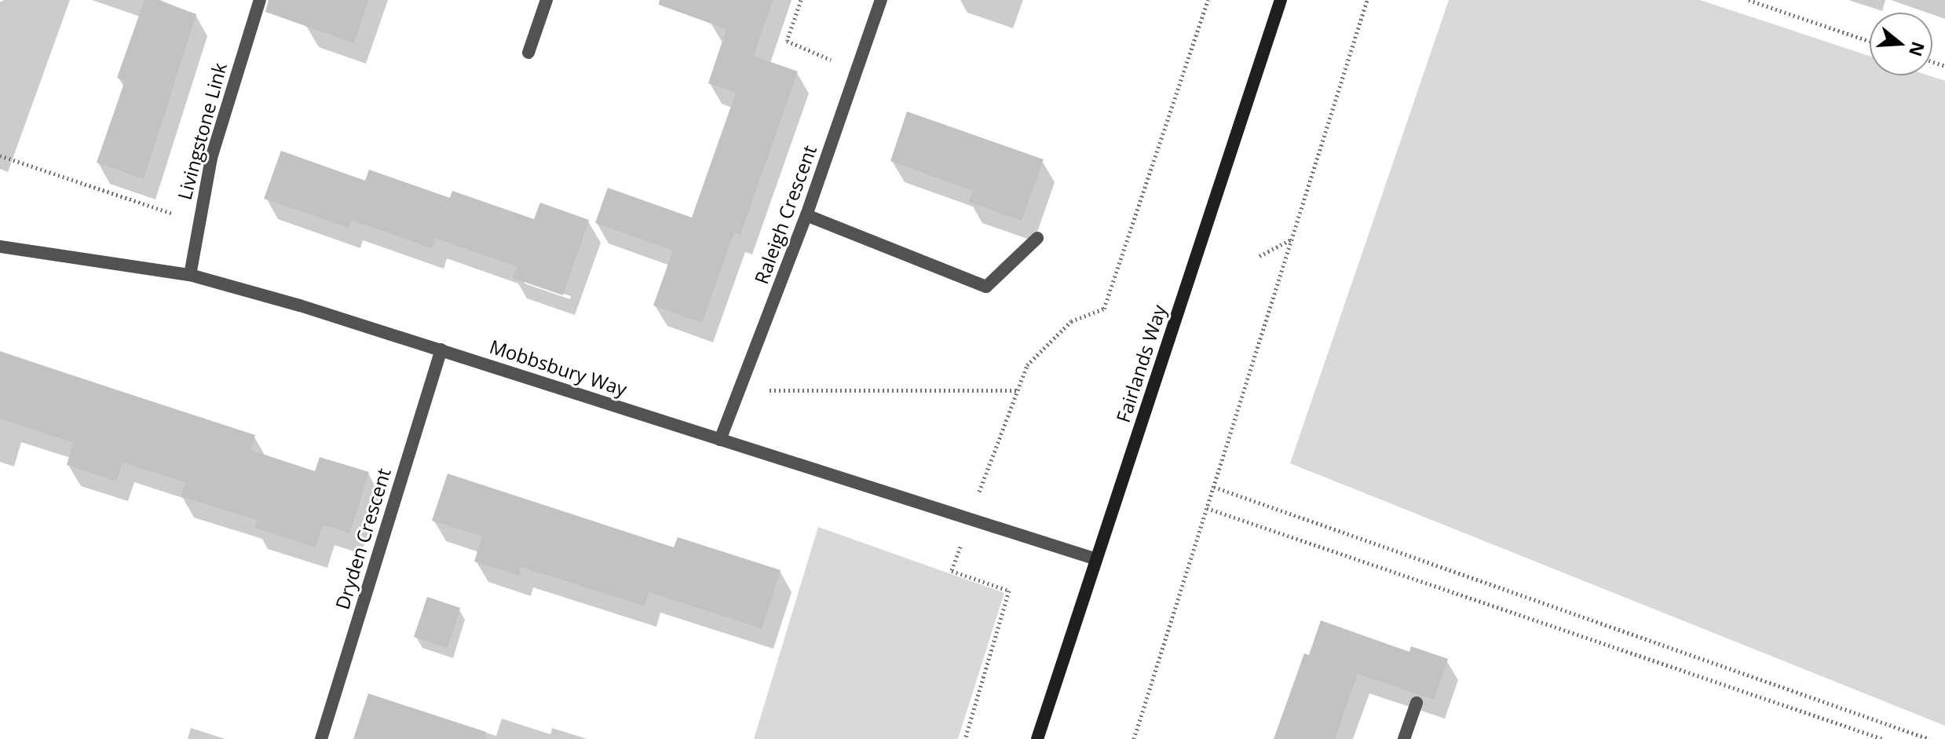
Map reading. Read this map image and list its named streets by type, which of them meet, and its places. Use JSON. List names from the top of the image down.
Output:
{
  "streets": {
    "main road": ["Fairlands Way"],
    "street": [
      "Livingstone Link",
      "Raleigh Crescent",
      "Mobbsbury Way",
      "Dryden Crescent"
    ]
  },
  "crossings": [
    ["Livingstone Link", "Mobbsbury Way"],
    ["Raleigh Crescent", "Mobbsbury Way"],
    ["Fairlands Way", "Mobbsbury Way"],
    ["Mobbsbury Way", "Dryden Crescent"]
  ],
  "north": "right"
}
